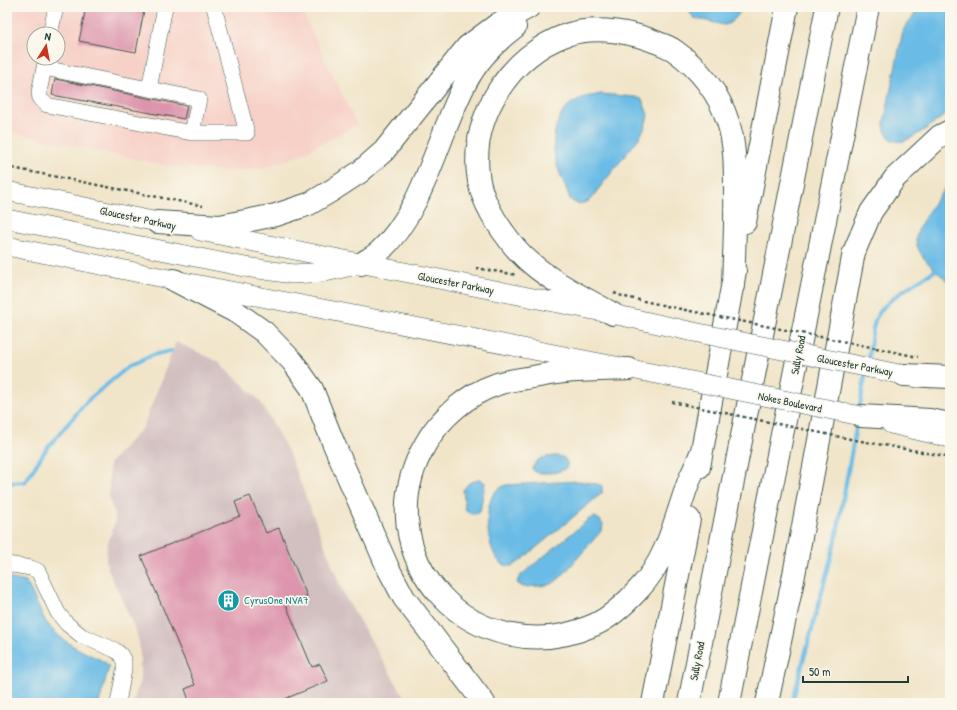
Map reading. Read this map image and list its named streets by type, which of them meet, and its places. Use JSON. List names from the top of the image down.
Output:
{
  "streets": {
    "highway": ["Sully Road"],
    "main road": ["Gloucester Parkway", "Nokes Boulevard"]
  },
  "places": {
    "building": ["CyrusOne NVA7"]
  },
  "scale_bar": "50 m",
  "north": "top"
}
